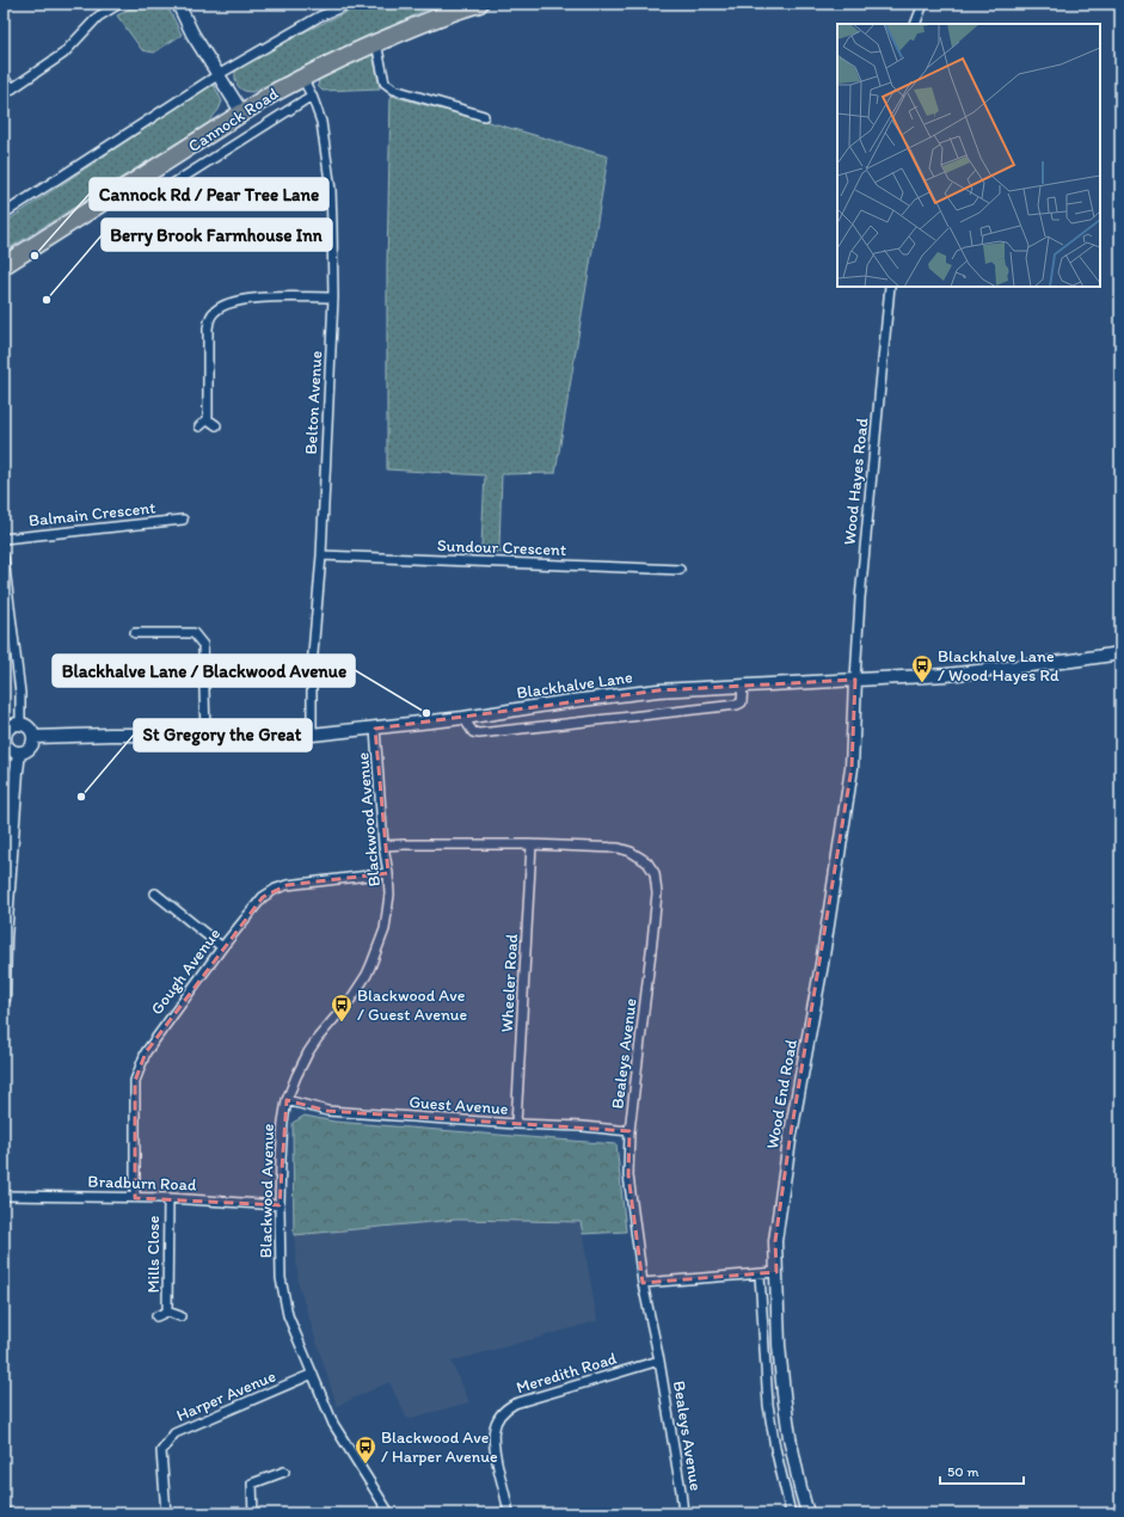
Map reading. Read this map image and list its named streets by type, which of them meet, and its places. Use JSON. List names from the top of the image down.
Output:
{
  "streets": {
    "highway": ["Cannock Road"],
    "main road": ["Blackhalve Lane", "Wood End Road"],
    "street": [
      "Belton Avenue",
      "Wood Hayes Road",
      "Balmain Crescent",
      "Sundour Crescent",
      "Blackwood Avenue",
      "Gough Avenue",
      "Wheeler Road",
      "Bealeys Avenue",
      "Guest Avenue",
      "Bradburn Road",
      "Mills Close",
      "Meredith Road",
      "Harper Avenue"
    ]
  },
  "crossings": [
    ["Cannock Road", "Belton Avenue"],
    ["Belton Avenue", "Sundour Crescent"],
    ["Belton Avenue", "Blackhalve Lane"],
    ["Wood Hayes Road", "Blackhalve Lane"],
    ["Wood Hayes Road", "Wood End Road"],
    ["Blackhalve Lane", "Blackwood Avenue"],
    ["Blackhalve Lane", "Wood End Road"],
    ["Blackwood Avenue", "Gough Avenue"],
    ["Blackwood Avenue", "Bealeys Avenue"],
    ["Blackwood Avenue", "Guest Avenue"],
    ["Blackwood Avenue", "Bradburn Road"],
    ["Blackwood Avenue", "Harper Avenue"],
    ["Gough Avenue", "Bradburn Road"],
    ["Wheeler Road", "Bealeys Avenue"],
    ["Wheeler Road", "Guest Avenue"],
    ["Bealeys Avenue", "Guest Avenue"],
    ["Bealeys Avenue", "Meredith Road"],
    ["Bradburn Road", "Mills Close"]
  ],
  "places": {
    "other": [
      "Cannock Rd / Pear Tree Lane",
      "Berry Brook Farmhouse Inn",
      "Blackhalve Lane / Blackwood Avenue",
      "St Gregory the Great"
    ],
    "bus stop": ["Blackhalve Lane / Wood Hayes Rd", "Blackwood Ave / Guest Avenue", "Blackwood Ave / Harper Avenue"]
  },
  "scale_bar": "50 m"
}
